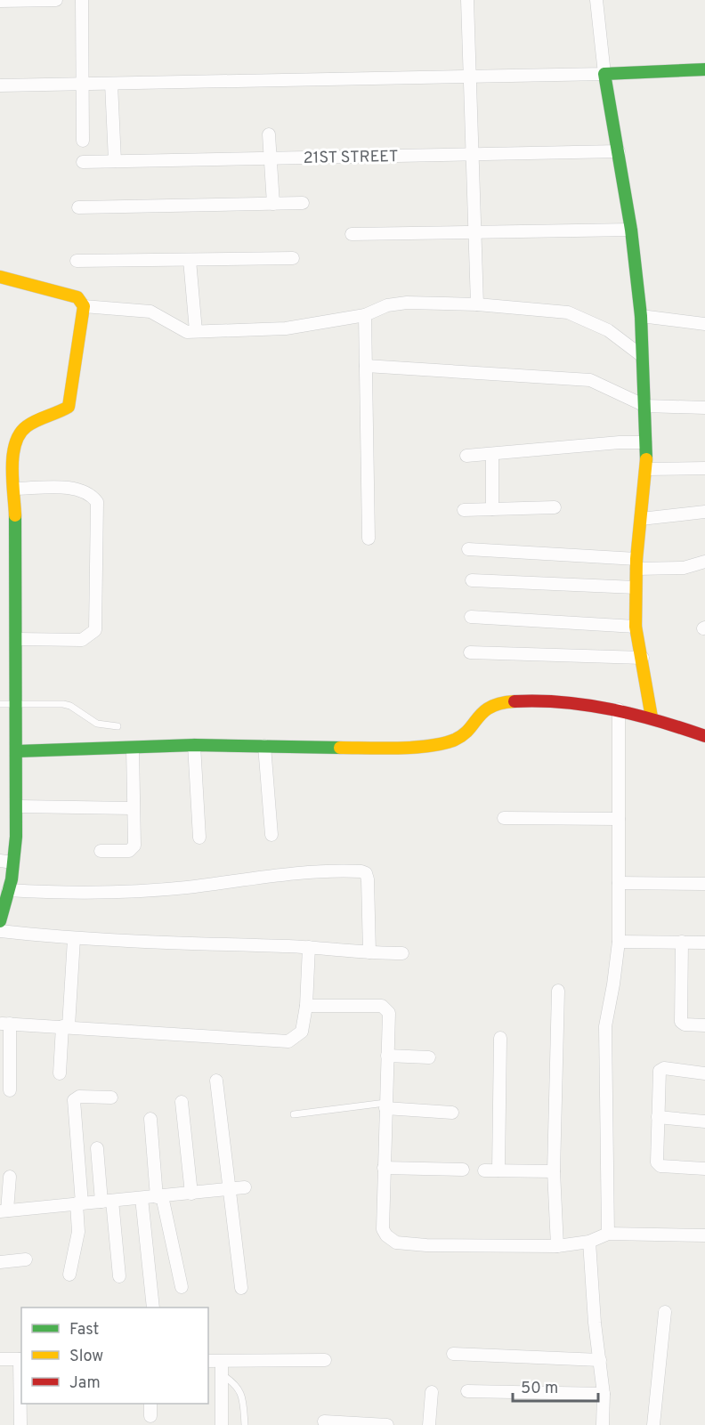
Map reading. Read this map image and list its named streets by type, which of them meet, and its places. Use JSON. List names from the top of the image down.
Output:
{
  "streets": {
    "street": ["21ST STREET"]
  },
  "legend": ["Fast", "Slow", "Jam"],
  "scale_bar": "50 m"
}
